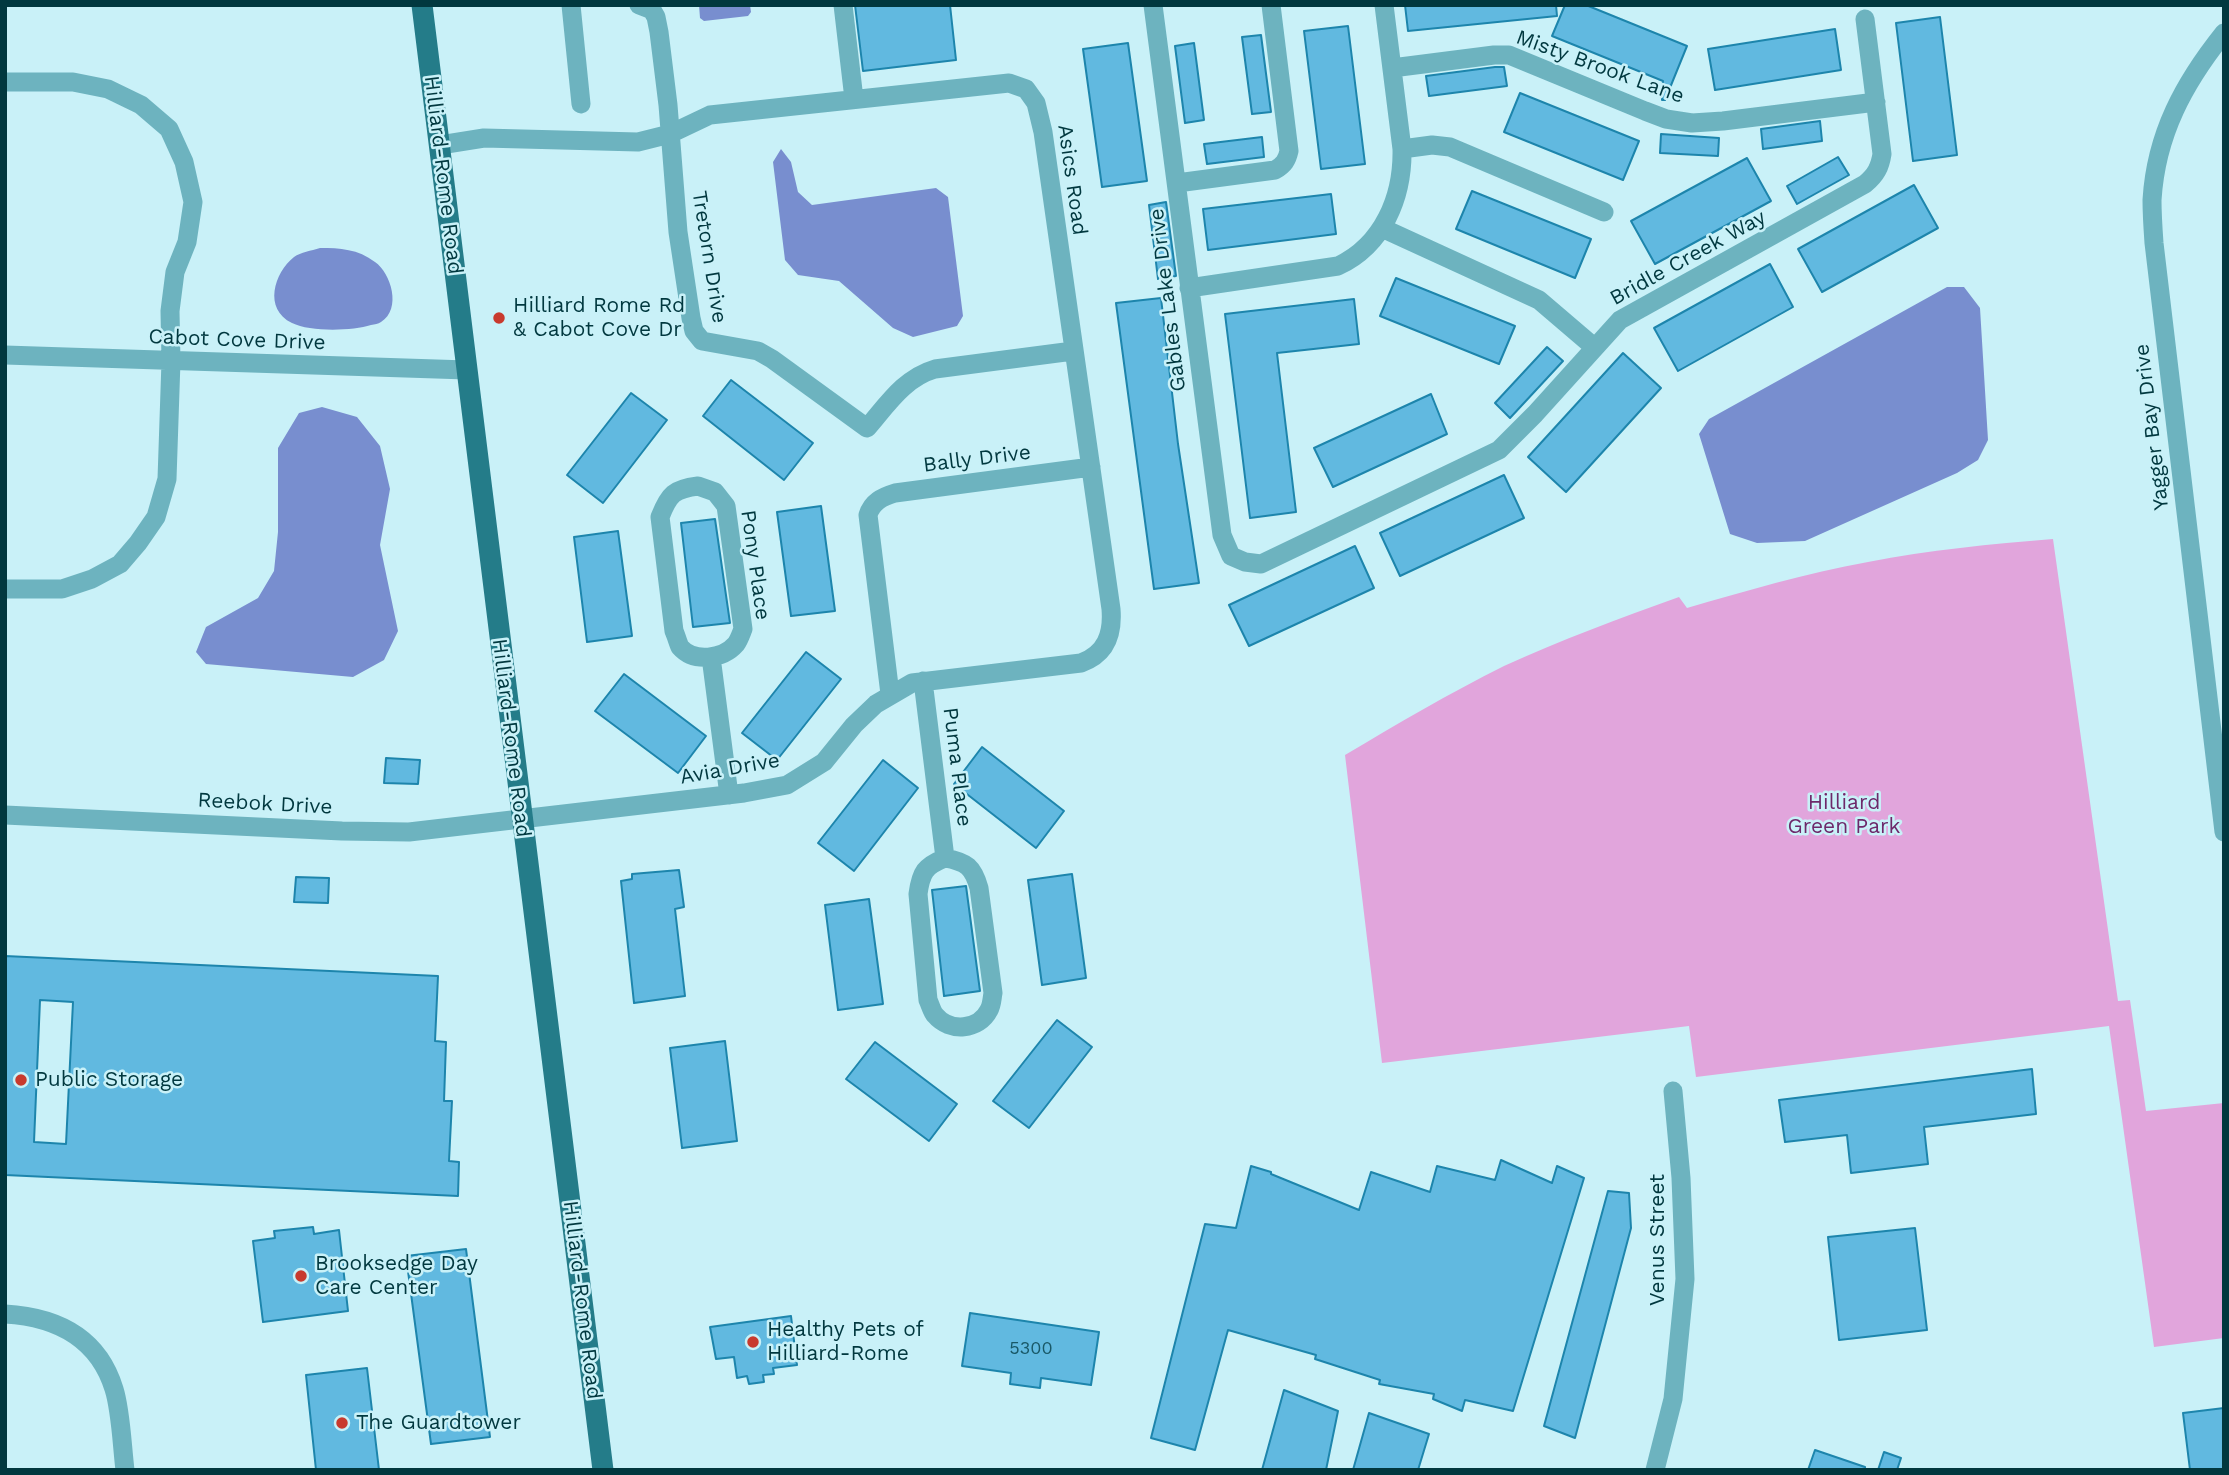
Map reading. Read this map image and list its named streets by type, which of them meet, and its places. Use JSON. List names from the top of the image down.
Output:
{
  "streets": {
    "main road": ["Hilliard-Rome Road"],
    "street": [
      "Misty Brook Lane",
      "Asics Road",
      "Tretorn Drive",
      "Bridle Creek Way",
      "Gables Lake Drive",
      "Cabot Cove Drive",
      "Yagger Bay Drive",
      "Bally Drive",
      "Pony Place",
      "Puma Place",
      "Avia Drive",
      "Reebok Drive",
      "Venus Street"
    ]
  },
  "crossings": [
    ["Misty Brook Lane", "Bridle Creek Way"],
    ["Hilliard-Rome Road", "Asics Road"],
    ["Hilliard-Rome Road", "Cabot Cove Drive"],
    ["Hilliard-Rome Road", "Avia Drive"],
    ["Hilliard-Rome Road", "Reebok Drive"],
    ["Asics Road", "Tretorn Drive"],
    ["Asics Road", "Bally Drive"],
    ["Asics Road", "Puma Place"],
    ["Asics Road", "Avia Drive"],
    ["Bridle Creek Way", "Gables Lake Drive"],
    ["Bally Drive", "Avia Drive"],
    ["Avia Drive", "Reebok Drive"]
  ],
  "parks": ["Hilliard Green Park"],
  "places": [
    "Hilliard Rome Rd & Cabot Cove Dr",
    "Public Storage",
    "Brooksedge Day Care Center",
    "Healthy Pets of Hilliard-Rome",
    "The Guardtower"
  ],
  "house_numbers": ["5300"]
}
